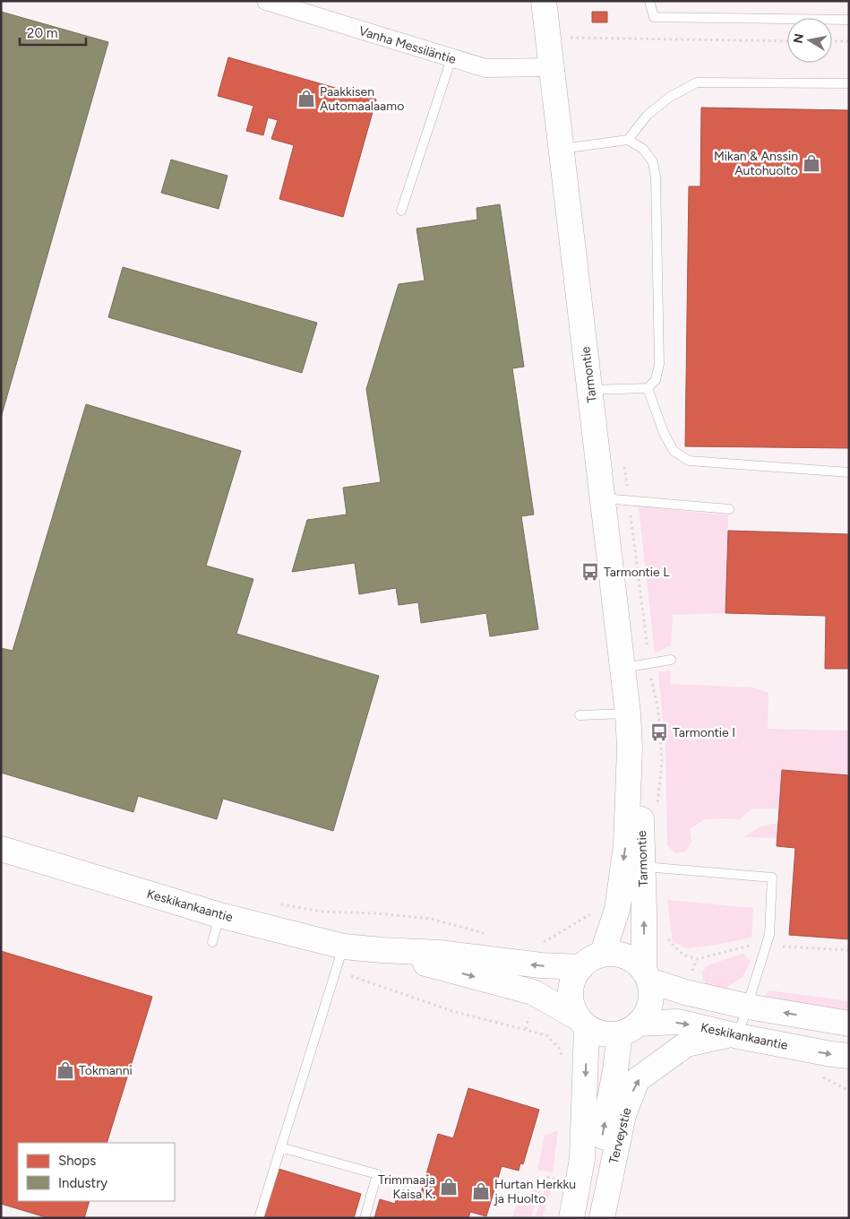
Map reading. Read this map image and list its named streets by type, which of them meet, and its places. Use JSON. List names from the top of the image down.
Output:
{
  "streets": {
    "street": [
      "Vanha Messiläntie",
      "Tarmontie",
      "Keskikankaantie",
      "Terveystie"
    ]
  },
  "crossings": [
    ["Vanha Messiläntie", "Tarmontie"],
    ["Tarmontie", "Keskikankaantie"],
    ["Tarmontie", "Terveystie"],
    ["Keskikankaantie", "Terveystie"]
  ],
  "places": {
    "shop": [
      "Paakkisen Automaalaamo",
      "Mikan & Anssin Autohuolto",
      "Tokmanni",
      "Trimmaaja Kaisa K.",
      "Hurtan Herkku ja Huolto"
    ],
    "bus stop": ["Tarmontie L", "Tarmontie I"]
  },
  "legend": ["Shops", "Industry"],
  "scale_bar": "20 m",
  "north": "left"
}
